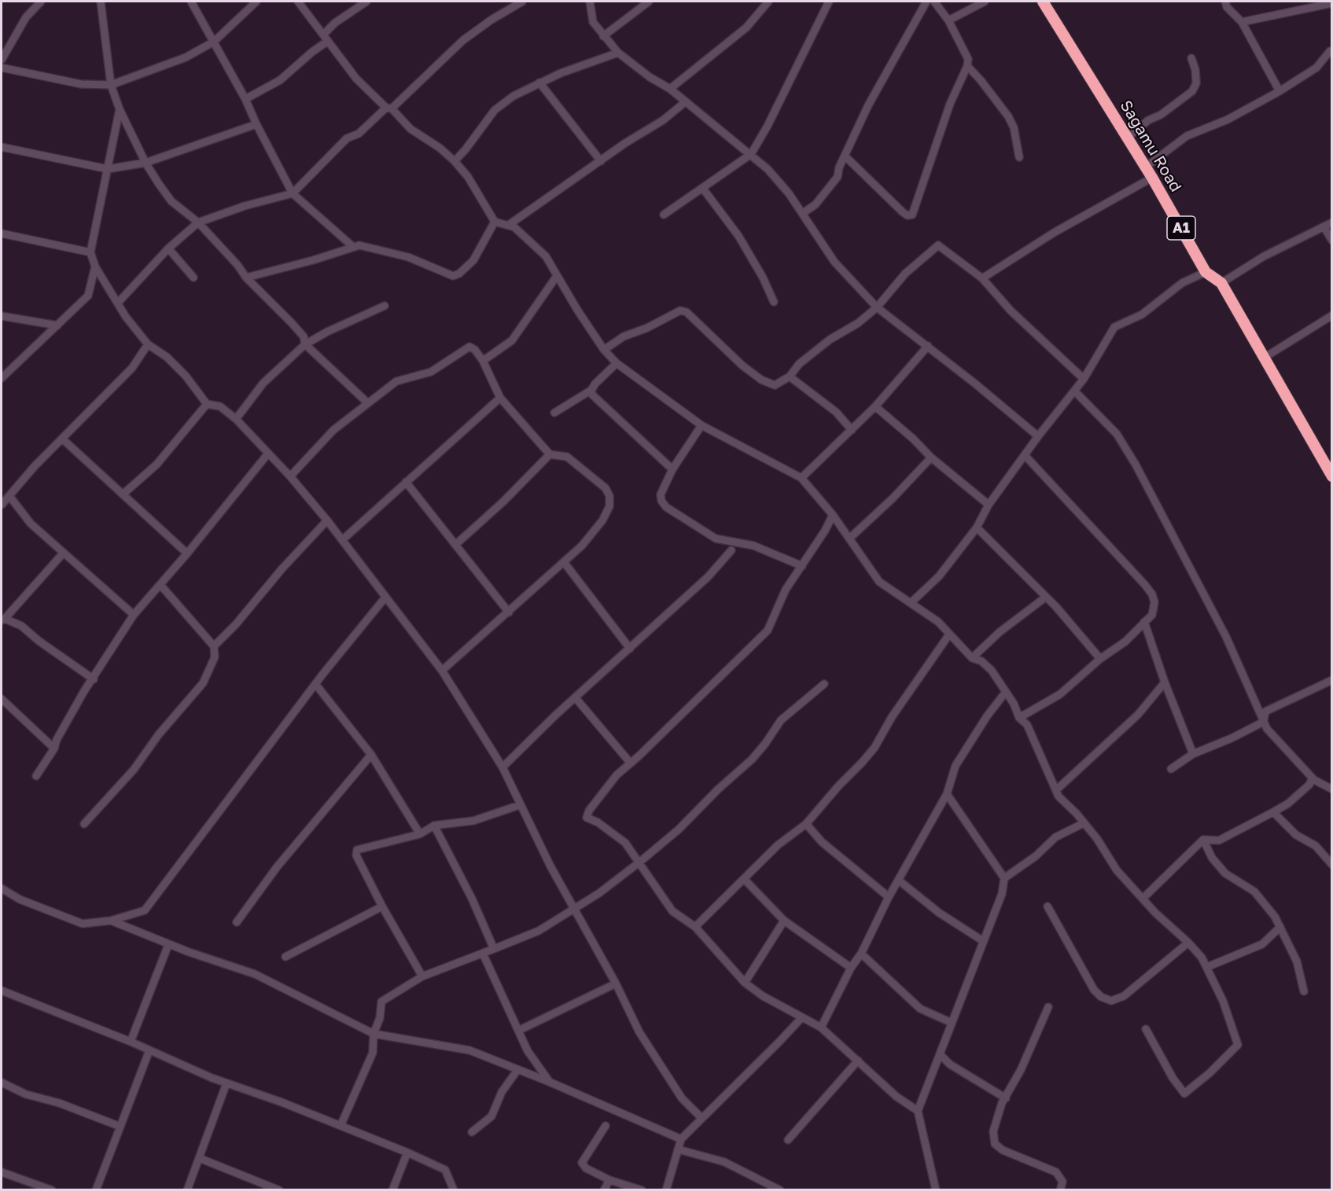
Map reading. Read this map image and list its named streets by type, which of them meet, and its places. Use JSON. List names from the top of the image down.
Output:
{
  "streets": {
    "highway": ["Sagamu Road", "A1"]
  }
}
